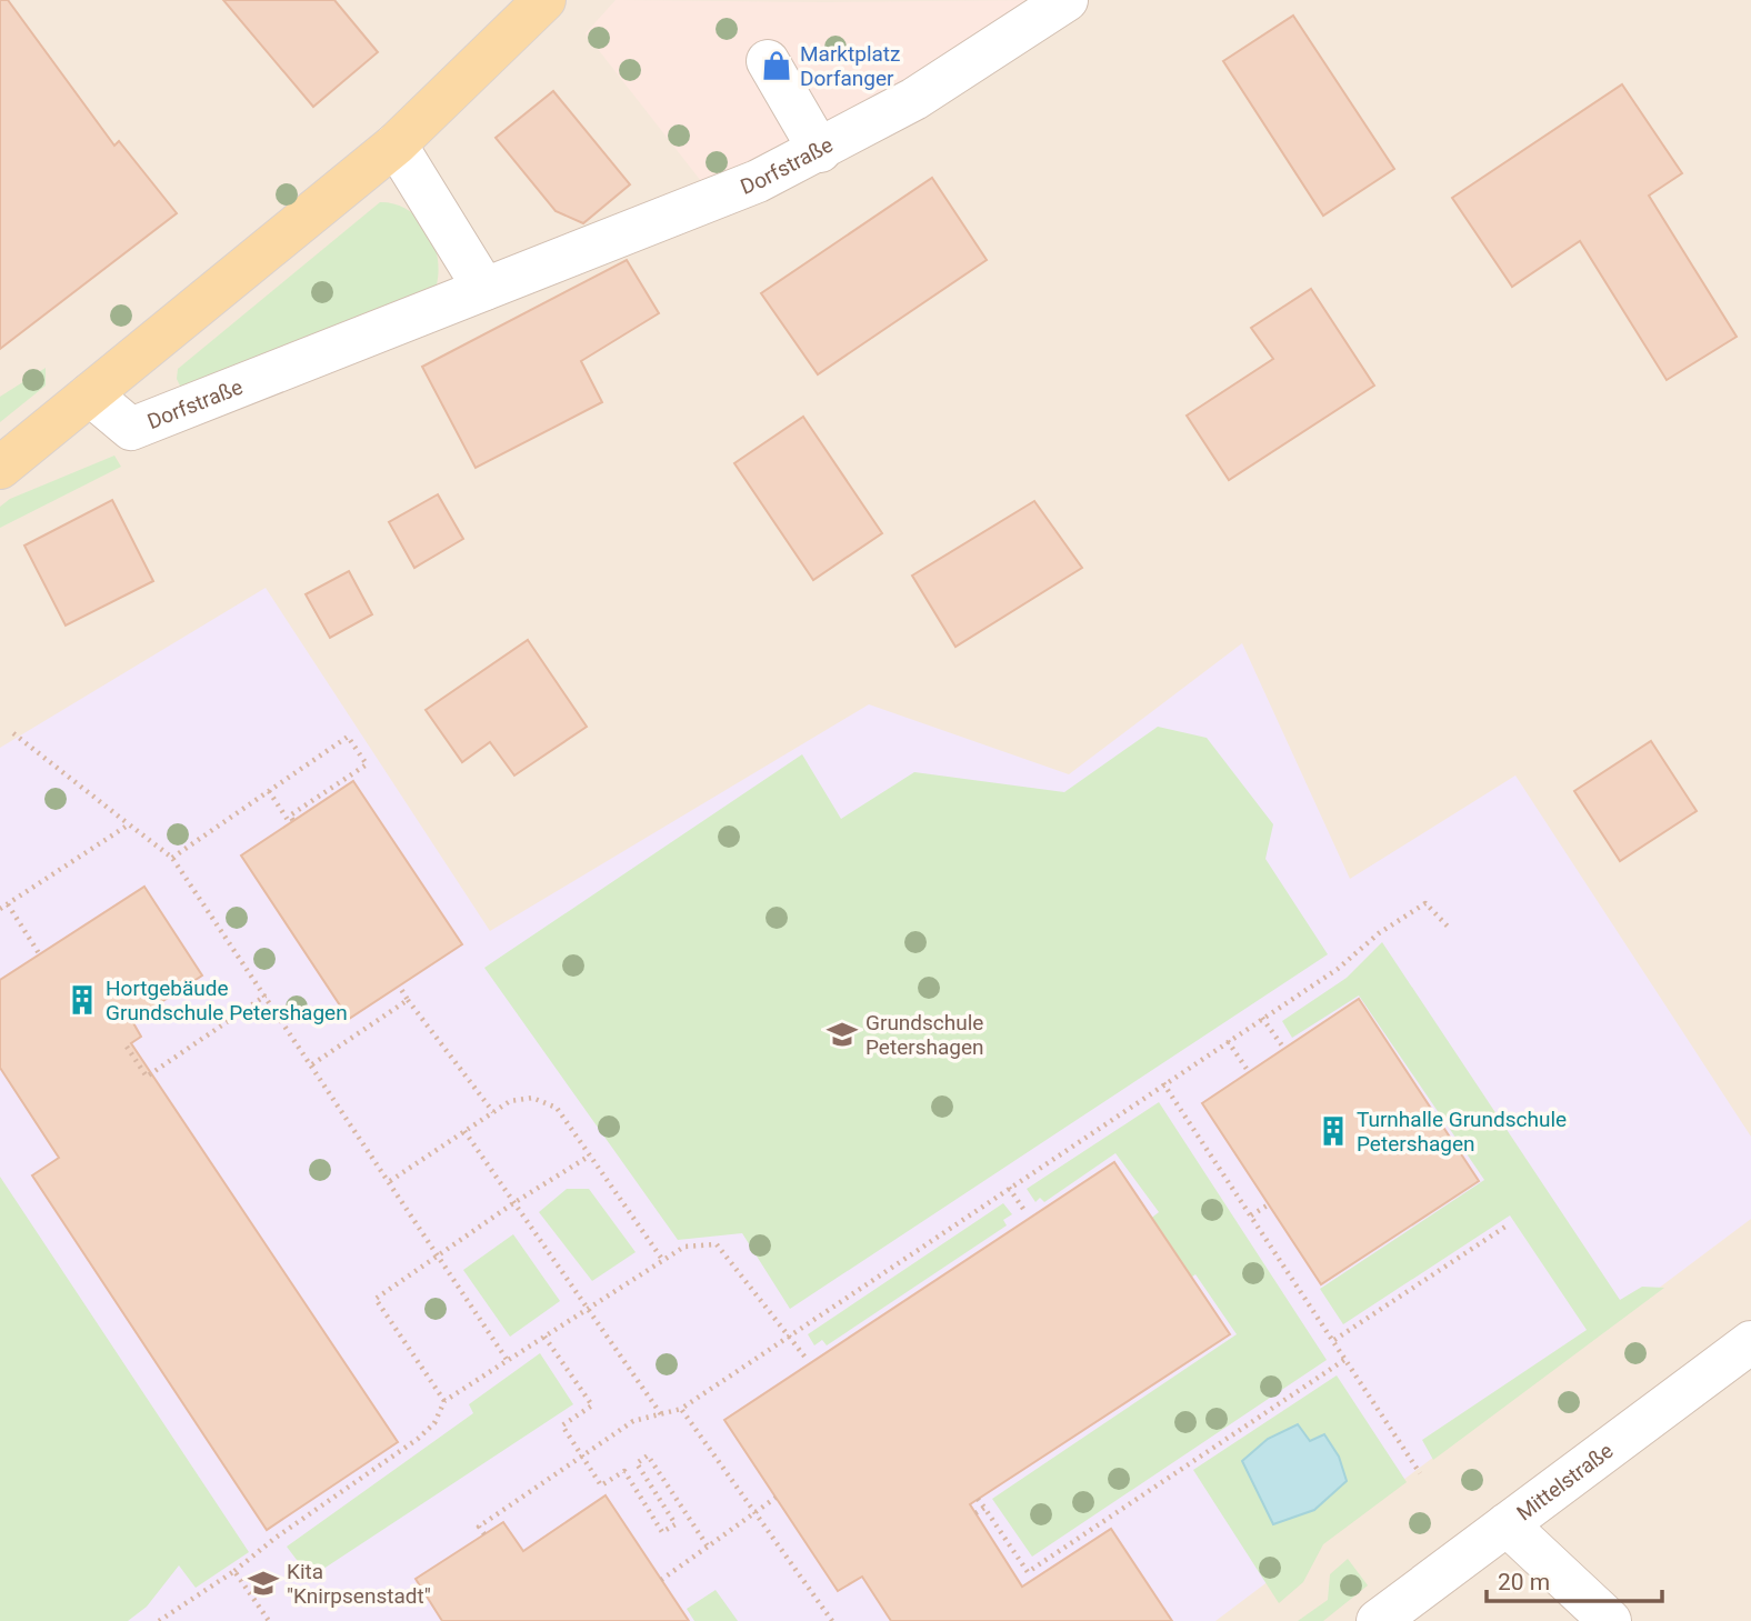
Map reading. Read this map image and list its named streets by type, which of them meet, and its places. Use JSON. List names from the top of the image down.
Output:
{
  "streets": {
    "street": ["Dorfstraße", "Mittelstraße"]
  },
  "places": {
    "shop": ["Marktplatz Dorfanger"],
    "building": ["Hortgebäude Grundschule Petershagen", "Turnhalle Grundschule Petershagen"],
    "school or university": ["Grundschule Petershagen", "Kita \"Knirpsenstadt\""]
  },
  "scale_bar": "20 m"
}
